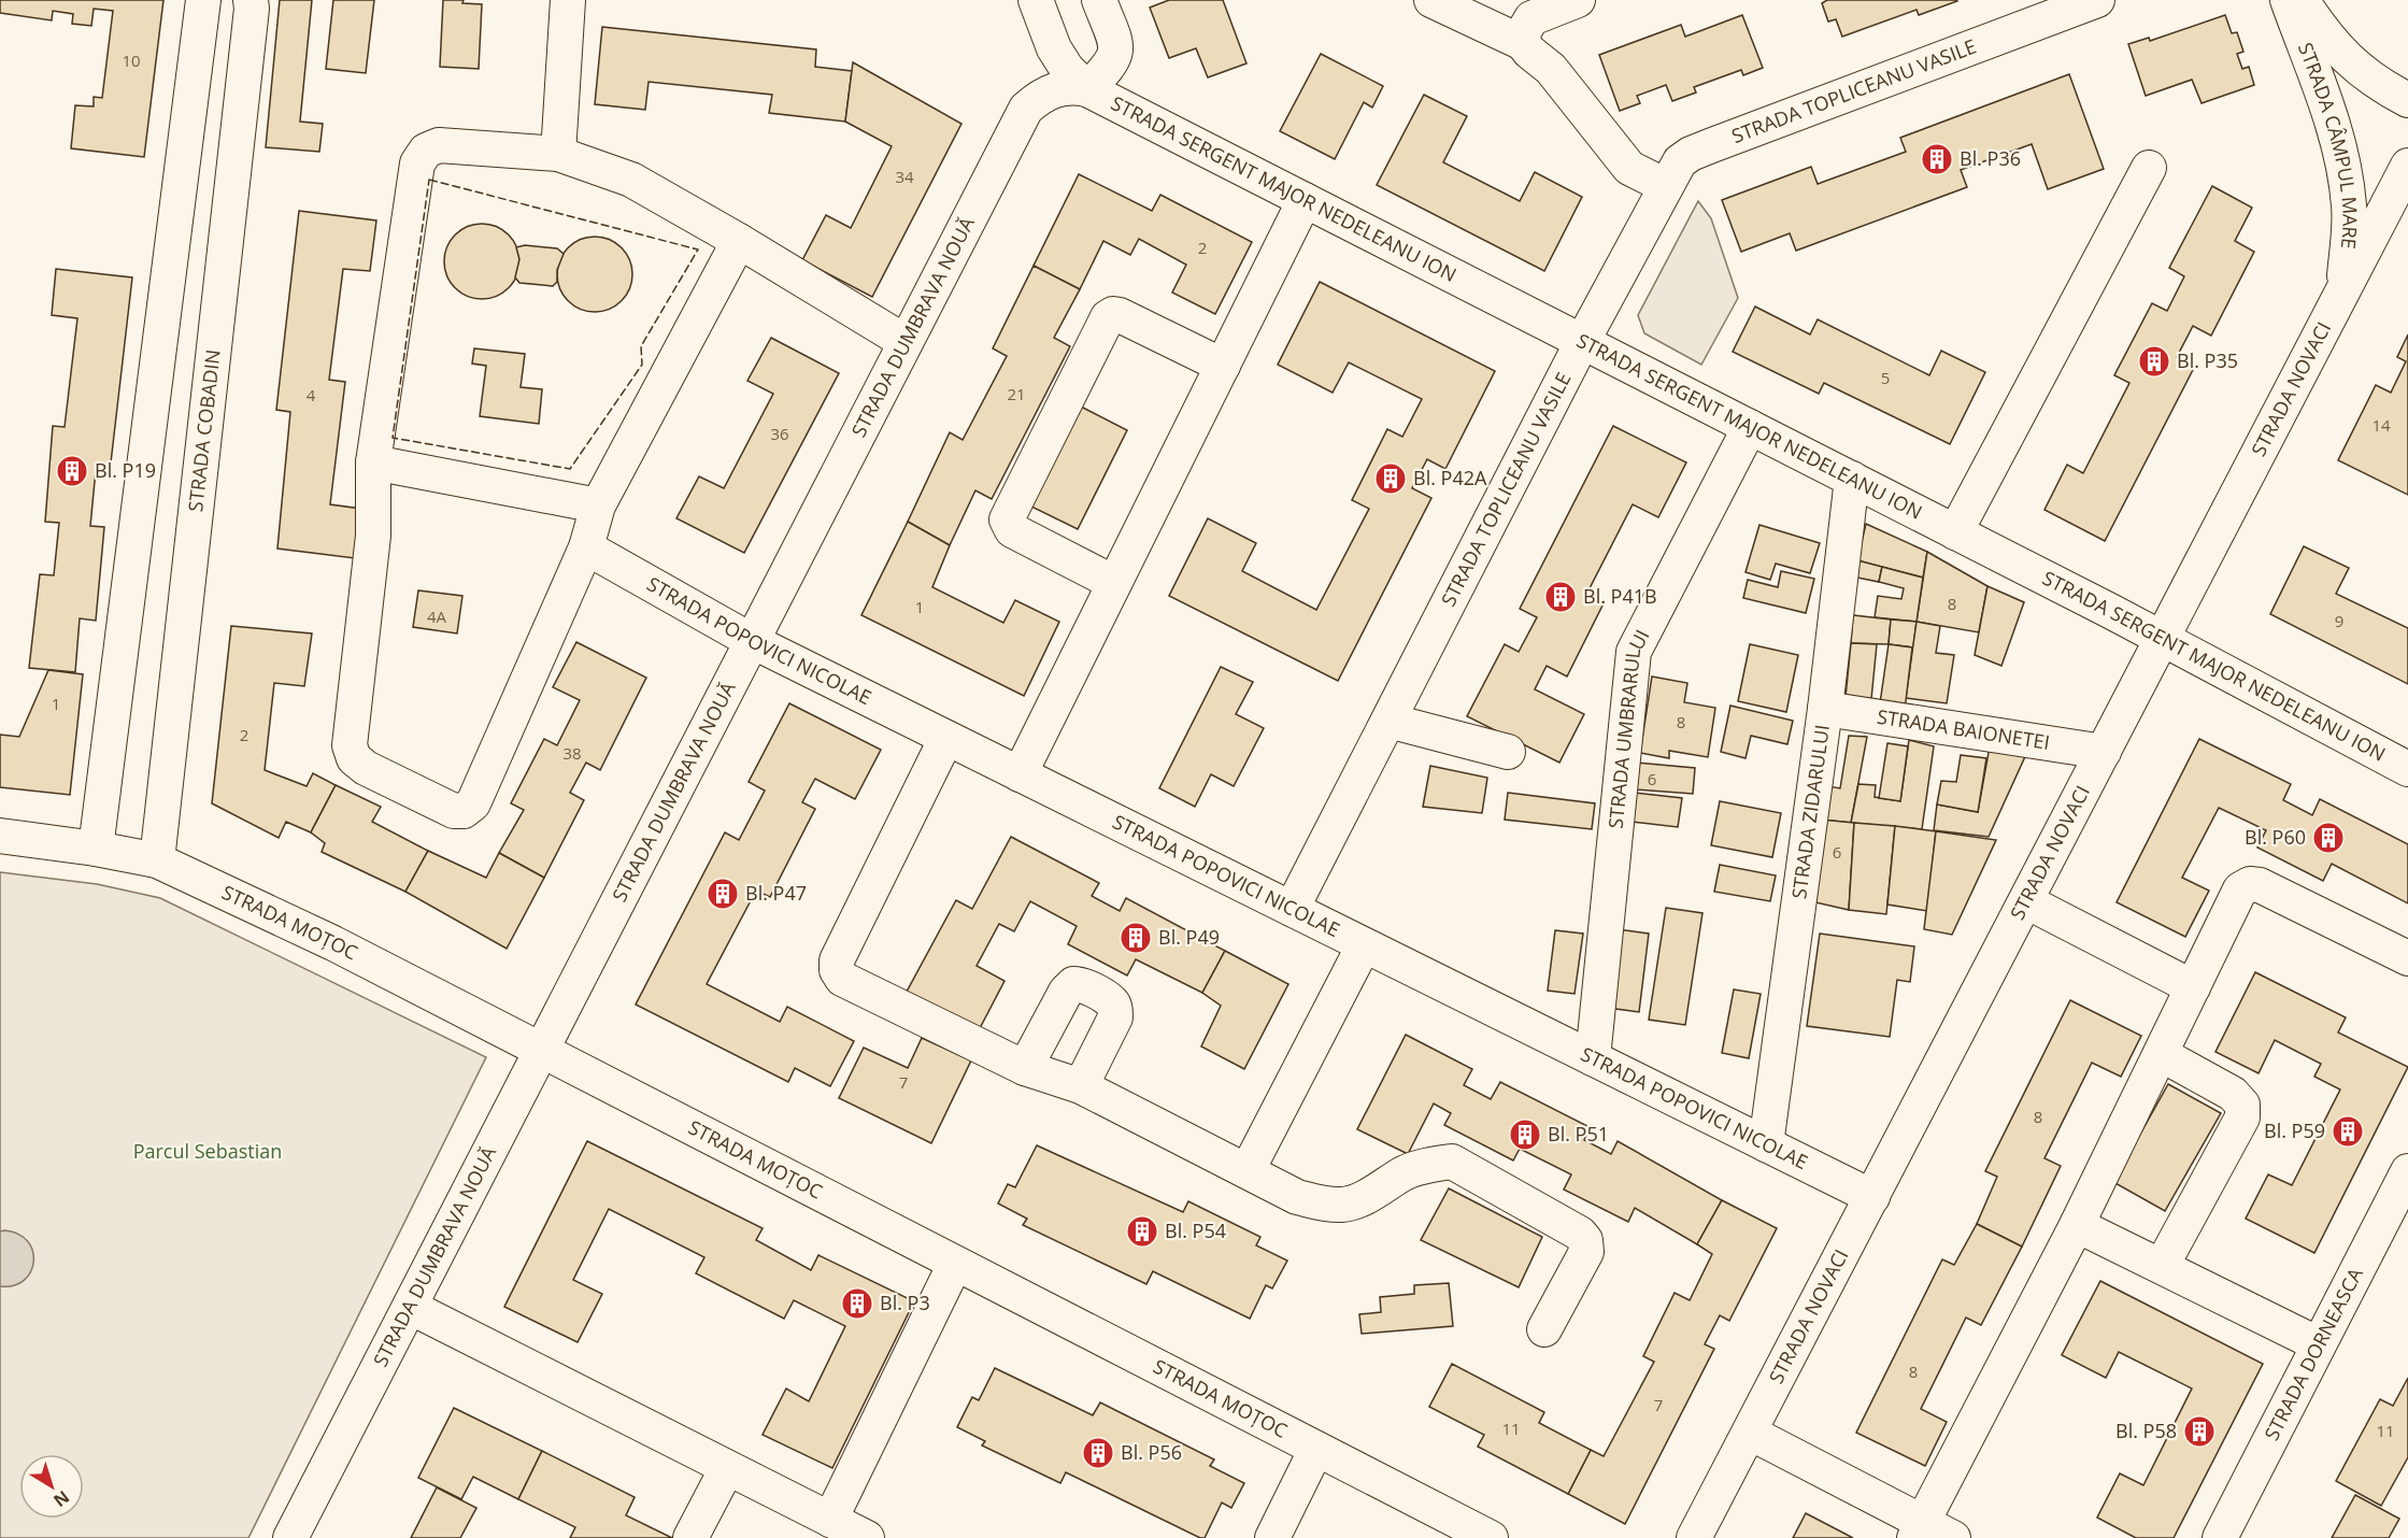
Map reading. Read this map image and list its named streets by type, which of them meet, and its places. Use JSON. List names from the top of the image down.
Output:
{
  "streets": {
    "street": [
      "STRADA TOPLICEANU VASILE",
      "STRADA CÂMPUL MARE",
      "STRADA SERGENT MAJOR NEDELEANU ION",
      "STRADA DUMBRAVA NOUĂ",
      "STRADA NOVACI",
      "STRADA COBADIN",
      "STRADA POPOVICI NICOLAE",
      "STRADA BAIONETEI",
      "STRADA UMBRARULUI",
      "STRADA ZIDARULUI",
      "STRADA MOȚOC",
      "STRADA DORNEASCA"
    ]
  },
  "crossings": [
    ["STRADA TOPLICEANU VASILE", "STRADA SERGENT MAJOR NEDELEANU ION"],
    ["STRADA TOPLICEANU VASILE", "STRADA POPOVICI NICOLAE"],
    ["STRADA CÂMPUL MARE", "STRADA NOVACI"],
    ["STRADA SERGENT MAJOR NEDELEANU ION", "STRADA DUMBRAVA NOUĂ"],
    ["STRADA SERGENT MAJOR NEDELEANU ION", "STRADA NOVACI"],
    ["STRADA SERGENT MAJOR NEDELEANU ION", "STRADA UMBRARULUI"],
    ["STRADA SERGENT MAJOR NEDELEANU ION", "STRADA ZIDARULUI"],
    ["STRADA DUMBRAVA NOUĂ", "STRADA POPOVICI NICOLAE"],
    ["STRADA DUMBRAVA NOUĂ", "STRADA MOȚOC"],
    ["STRADA NOVACI", "STRADA POPOVICI NICOLAE"],
    ["STRADA NOVACI", "STRADA BAIONETEI"],
    ["STRADA COBADIN", "STRADA MOȚOC"],
    ["STRADA POPOVICI NICOLAE", "STRADA UMBRARULUI"],
    ["STRADA POPOVICI NICOLAE", "STRADA ZIDARULUI"],
    ["STRADA BAIONETEI", "STRADA ZIDARULUI"]
  ],
  "parks": ["Parcul Sebastian"],
  "places": {
    "building": [
      "Bl. P36",
      "Bl. P35",
      "Bl. P19",
      "Bl. P42A",
      "Bl. P41B",
      "Bl. P60",
      "Bl. P47",
      "Bl. P49",
      "Bl. P59",
      "Bl. P51",
      "Bl. P54",
      "Bl. P3",
      "Bl. P58",
      "Bl. P56"
    ]
  },
  "house_numbers": [
    "10",
    "34",
    "2",
    "5",
    "21",
    "4",
    "14",
    "36",
    "8",
    "1",
    "4A",
    "9",
    "1",
    "8",
    "2",
    "38",
    "6",
    "6",
    "7",
    "8",
    "8",
    "7",
    "11",
    "11"
  ],
  "north": "bottom right"
}
